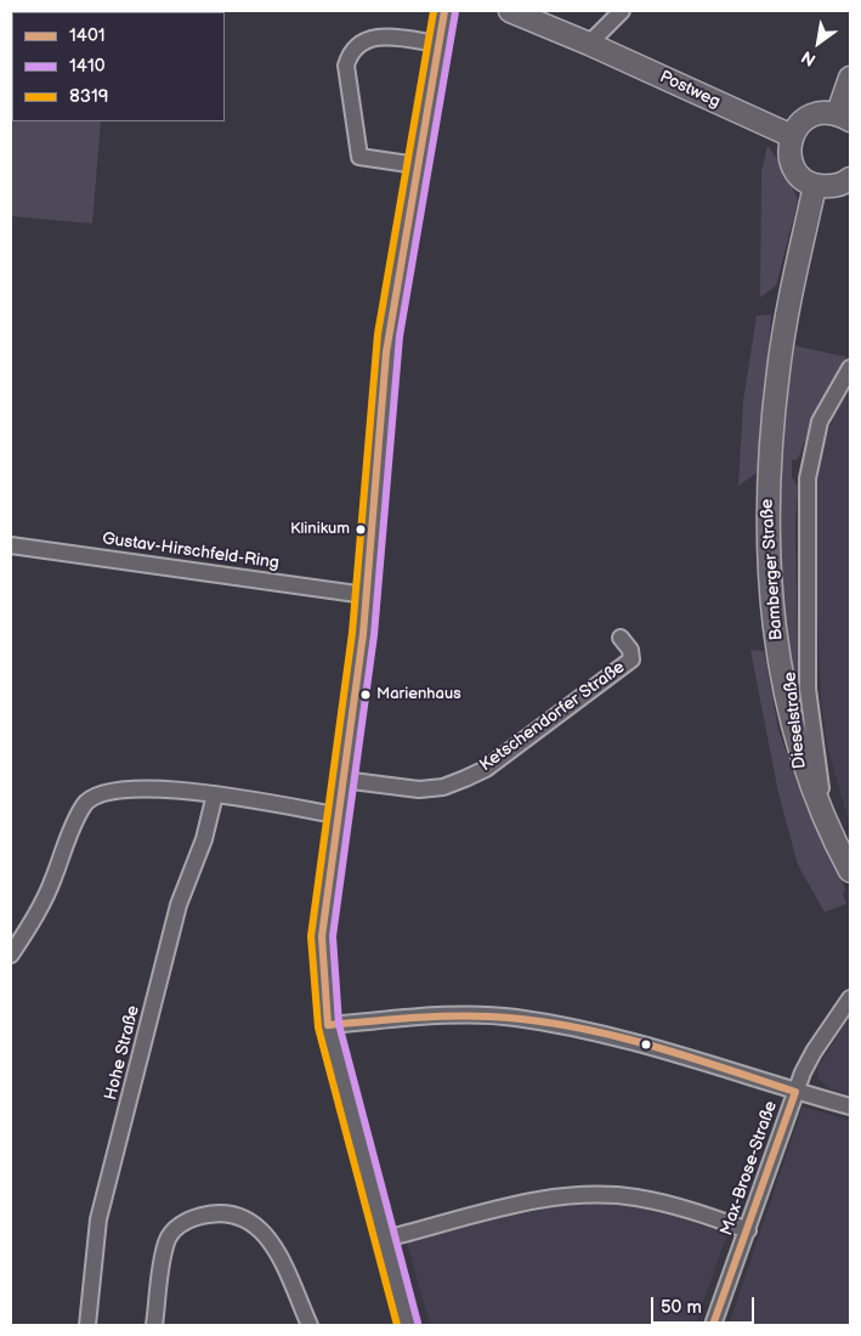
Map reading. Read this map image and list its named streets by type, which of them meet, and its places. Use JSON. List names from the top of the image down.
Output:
{
  "streets": {
    "street": [
      "Postweg",
      "Gustav-Hirschfeld-Ring",
      "Bamberger Straße",
      "Ketschendorfer Straße",
      "Dieselstraße",
      "Hohe Straße",
      "Max-Brose-Straße"
    ]
  },
  "crossings": [
    ["Bamberger Straße", "Dieselstraße"]
  ],
  "places": ["Klinikum", "Marienhaus"],
  "lines": ["transit line 1401", "transit line 8319", "transit line 1410"],
  "legend": ["1401", "1410", "8319"],
  "scale_bar": "50 m",
  "north": "bottom left"
}
